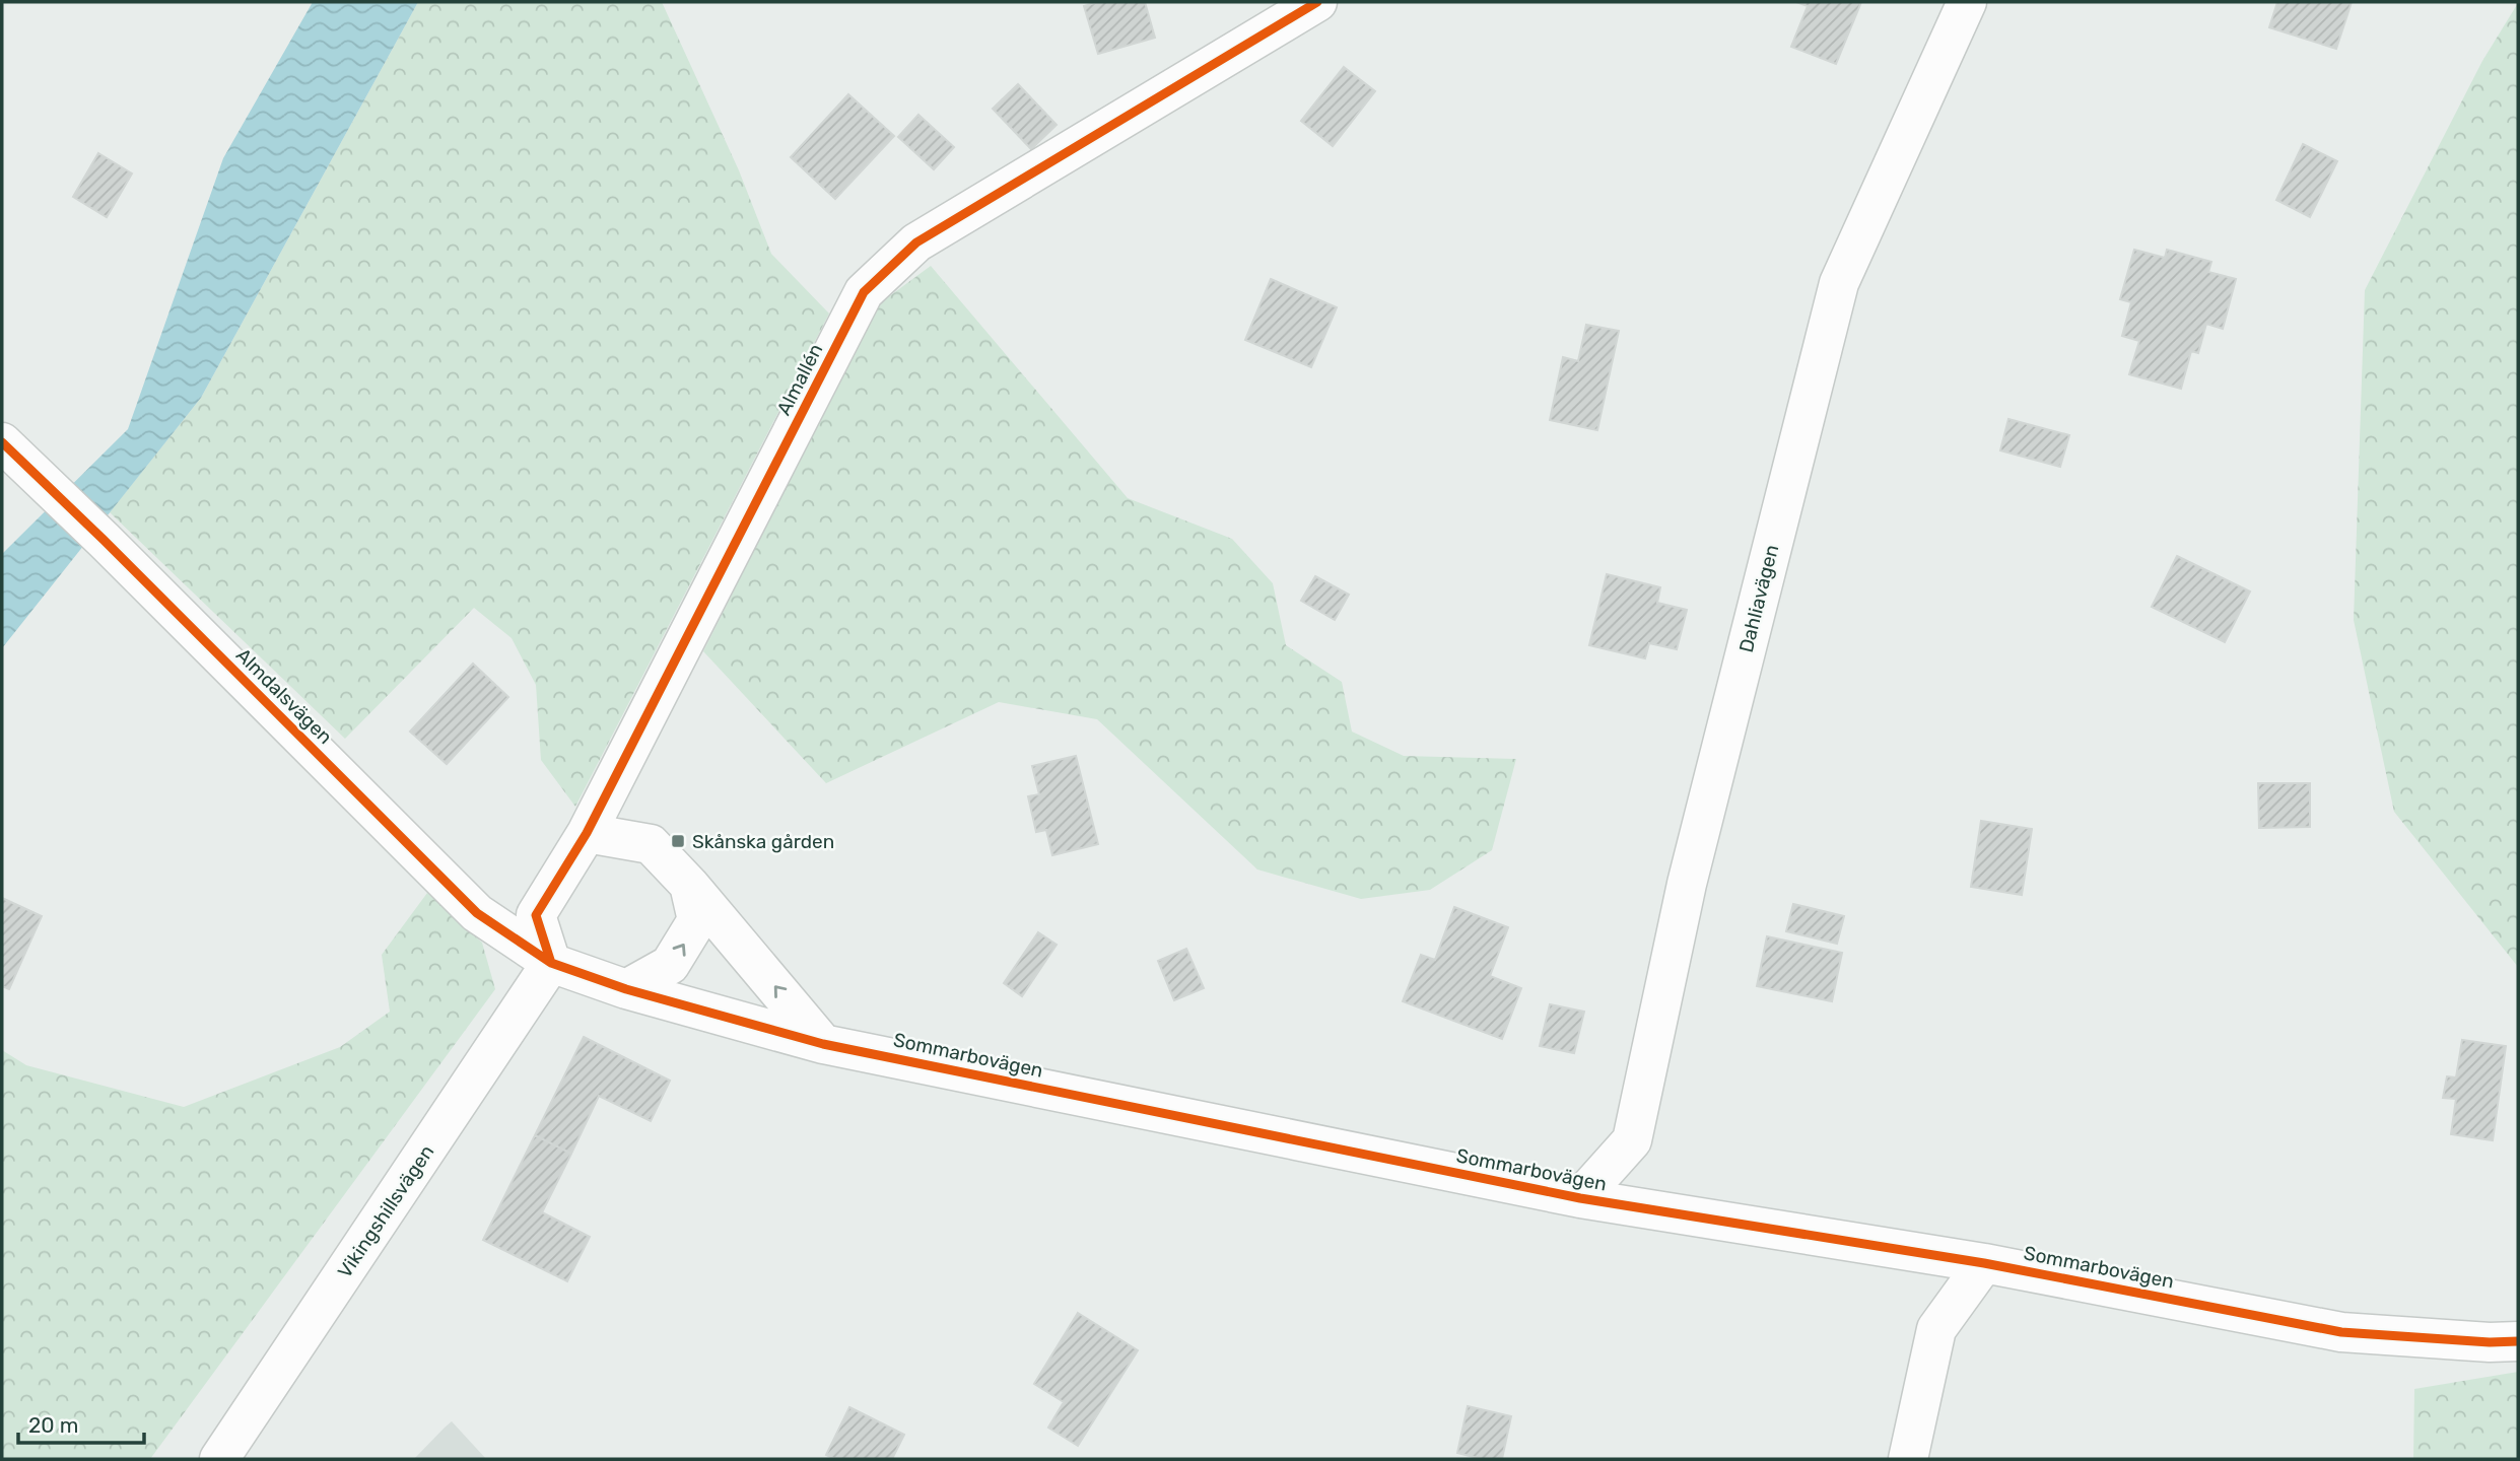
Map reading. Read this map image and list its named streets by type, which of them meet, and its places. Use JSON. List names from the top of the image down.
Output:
{
  "streets": {
    "street": [
      "Almallén",
      "Dahliavägen",
      "Almdalsvägen",
      "Sommarbovägen",
      "Vikingshillsvägen"
    ]
  },
  "crossings": [
    ["Almallén", "Almdalsvägen"],
    ["Almallén", "Sommarbovägen"],
    ["Almallén", "Vikingshillsvägen"],
    ["Dahliavägen", "Sommarbovägen"],
    ["Almdalsvägen", "Sommarbovägen"],
    ["Almdalsvägen", "Vikingshillsvägen"],
    ["Sommarbovägen", "Vikingshillsvägen"]
  ],
  "places": {
    "transit": ["Skånska gården"]
  },
  "scale_bar": "20 m"
}
